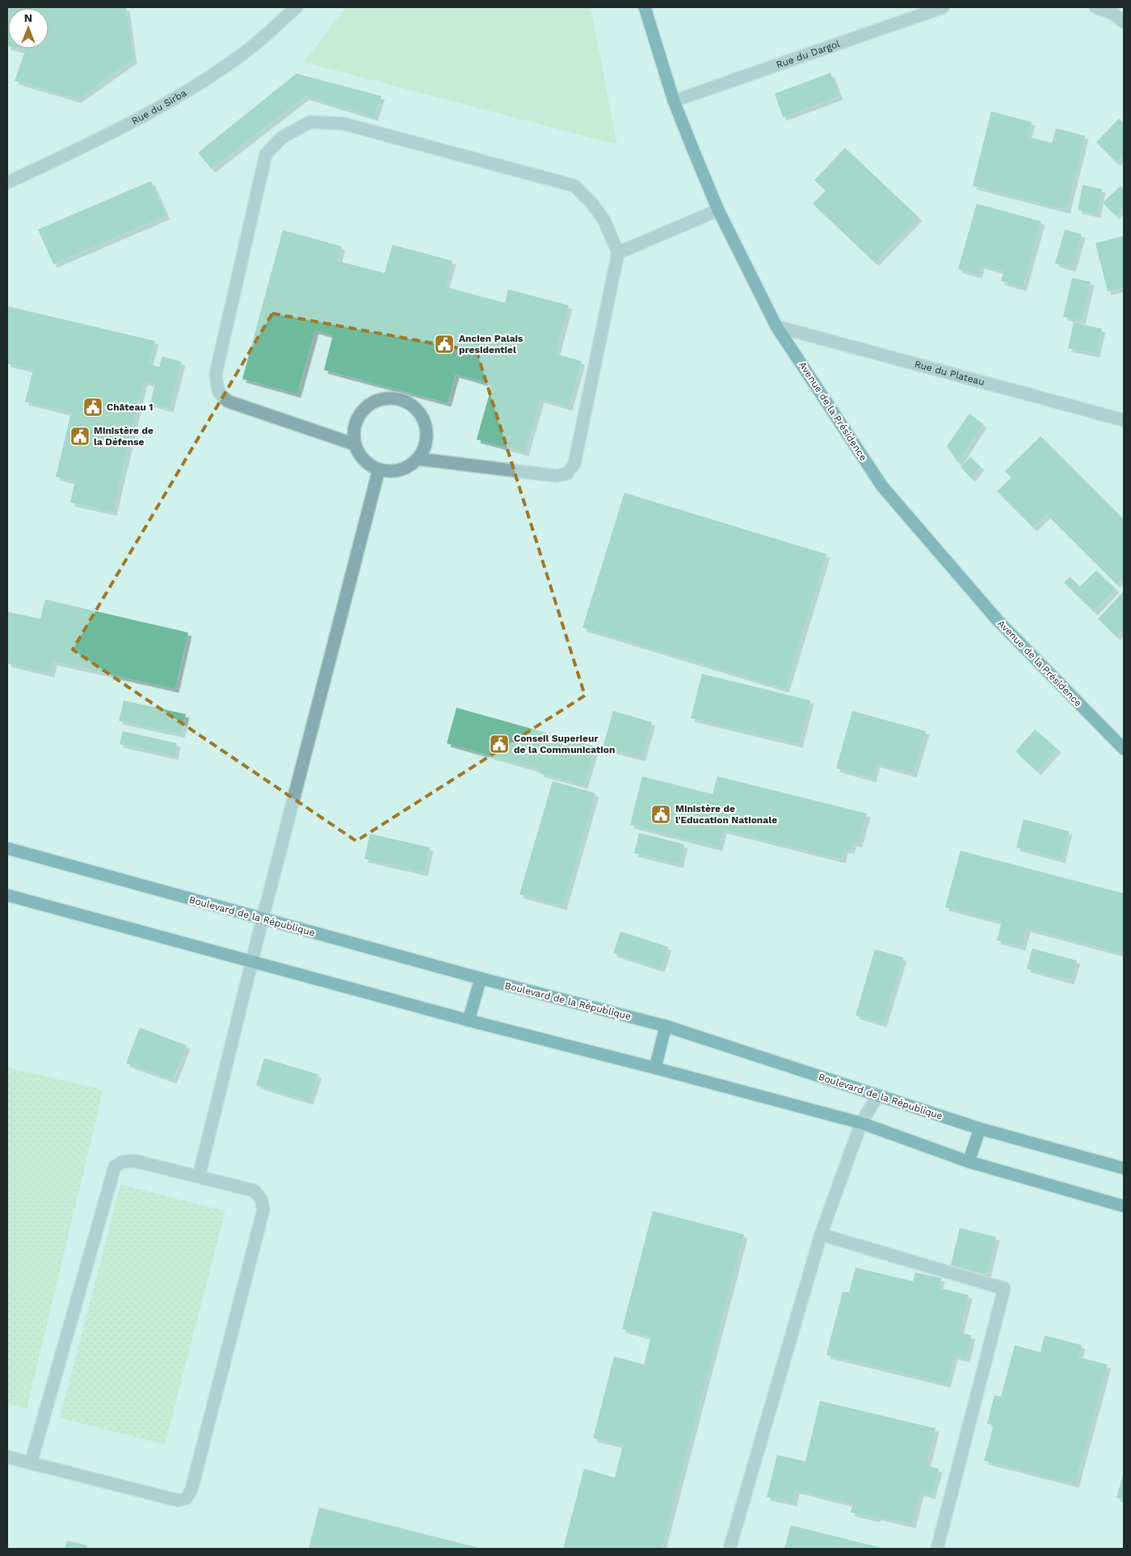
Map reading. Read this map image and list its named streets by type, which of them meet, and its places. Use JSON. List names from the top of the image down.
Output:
{
  "streets": {
    "main road": ["Avenue de la Présidence", "Boulevard de la République"],
    "street": ["Rue du Dargol", "Rue du Sirba", "Rue du Plateau"]
  },
  "crossings": [
    ["Rue du Dargol", "Avenue de la Présidence"],
    ["Rue du Plateau", "Avenue de la Présidence"]
  ],
  "places": {
    "public building": [
      "Ancien Palais presidentiel",
      "Château 1",
      "Ministère de la Défense",
      "Conseil Superieur de la Communication",
      "Ministère de l'Education Nationale"
    ]
  },
  "north": "top"
}
